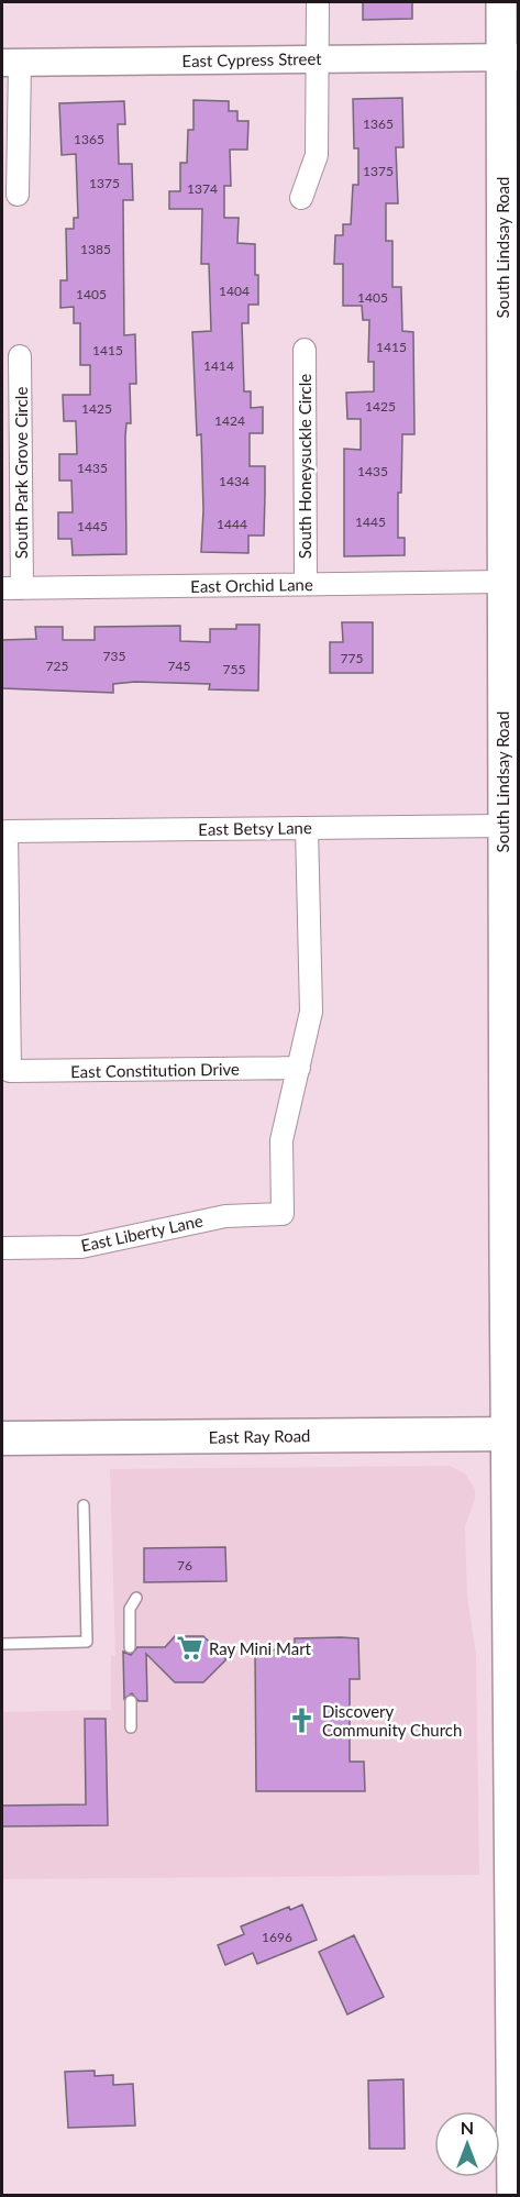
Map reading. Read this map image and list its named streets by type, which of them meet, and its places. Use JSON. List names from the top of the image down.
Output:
{
  "streets": {
    "main road": ["South Lindsay Road", "East Ray Road"],
    "street": [
      "East Cypress Street",
      "South Honeysuckle Circle",
      "South Park Grove Circle",
      "East Orchid Lane",
      "East Betsy Lane",
      "East Constitution Drive",
      "East Liberty Lane"
    ]
  },
  "crossings": [
    ["East Cypress Street", "South Lindsay Road"],
    ["South Lindsay Road", "East Orchid Lane"],
    ["South Lindsay Road", "East Betsy Lane"],
    ["South Lindsay Road", "East Ray Road"],
    ["South Honeysuckle Circle", "East Orchid Lane"],
    ["South Park Grove Circle", "East Orchid Lane"],
    ["East Betsy Lane", "East Constitution Drive"],
    ["East Constitution Drive", "East Liberty Lane"]
  ],
  "places": {
    "supermarket": ["Ray Mini Mart"],
    "church": ["Discovery Community Church"]
  },
  "house_numbers": [
    "1365",
    "1365",
    "1375",
    "1375",
    "1374",
    "1385",
    "1404",
    "1405",
    "1405",
    "1415",
    "1415",
    "1414",
    "1425",
    "1425",
    "1424",
    "1435",
    "1435",
    "1434",
    "1445",
    "1444",
    "1445",
    "735",
    "775",
    "725",
    "745",
    "755",
    "76",
    "1696"
  ],
  "north": "top"
}
